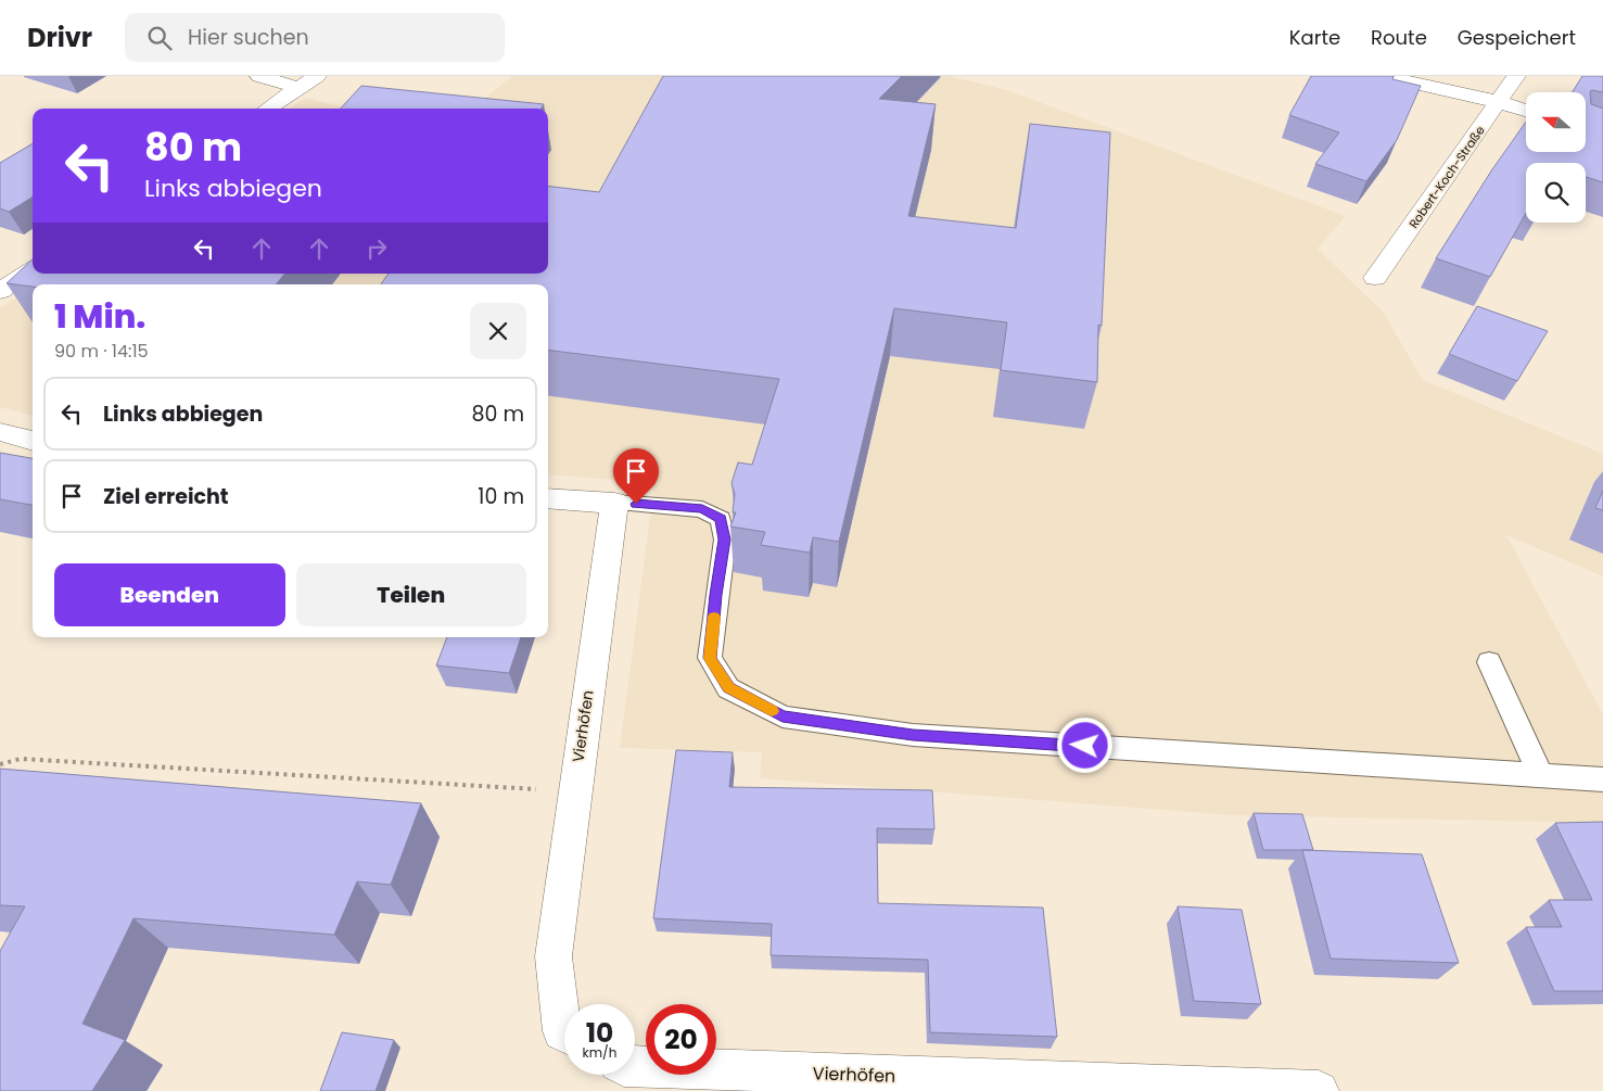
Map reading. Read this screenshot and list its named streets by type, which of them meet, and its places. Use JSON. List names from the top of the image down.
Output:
{
  "streets": {
    "street": ["Robert-Koch-Straße", "Vierhöfen"]
  },
  "north": "left",
  "page": {
    "header": "Drivr",
    "search": "Hier suchen",
    "nav": ["Karte", "Route", "Gespeichert"],
    "turn": ["80 m", "Links abbiegen"],
    "heading": ["1 Min.", "90 m · 14:15"],
    "list": [
      {
        "name": "Links abbiegen",
        "value": "80 m"
      },
      {
        "name": "Ziel erreicht",
        "value": "10 m"
      }
    ],
    "buttons": ["Beenden", "Teilen"],
    "speed": "10 km/h",
    "limit": "20"
  }
}
